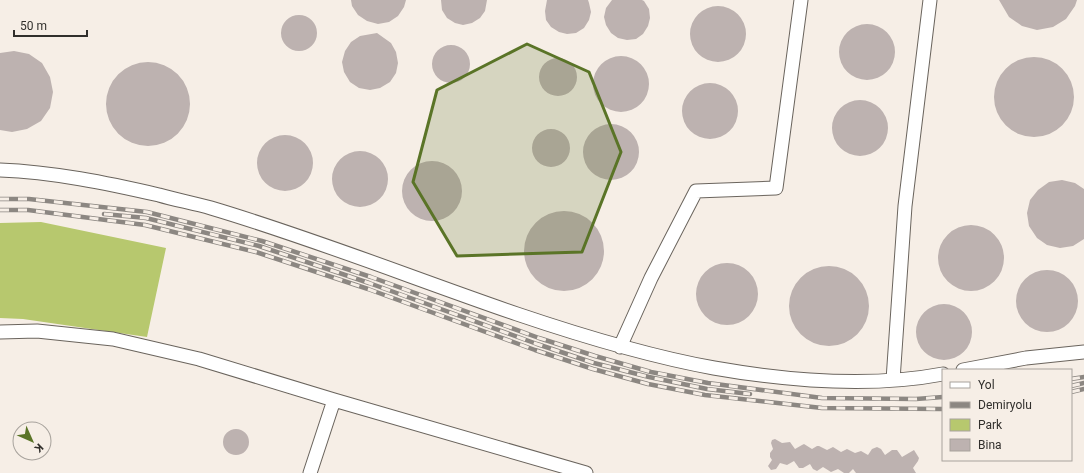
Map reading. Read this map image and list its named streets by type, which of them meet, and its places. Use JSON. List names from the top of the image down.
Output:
{
  "legend": [
    "Yol",
    "Demiryolu",
    "Park",
    "Bina"
  ],
  "scale_bar": "50 m",
  "north": "bottom right"
}
